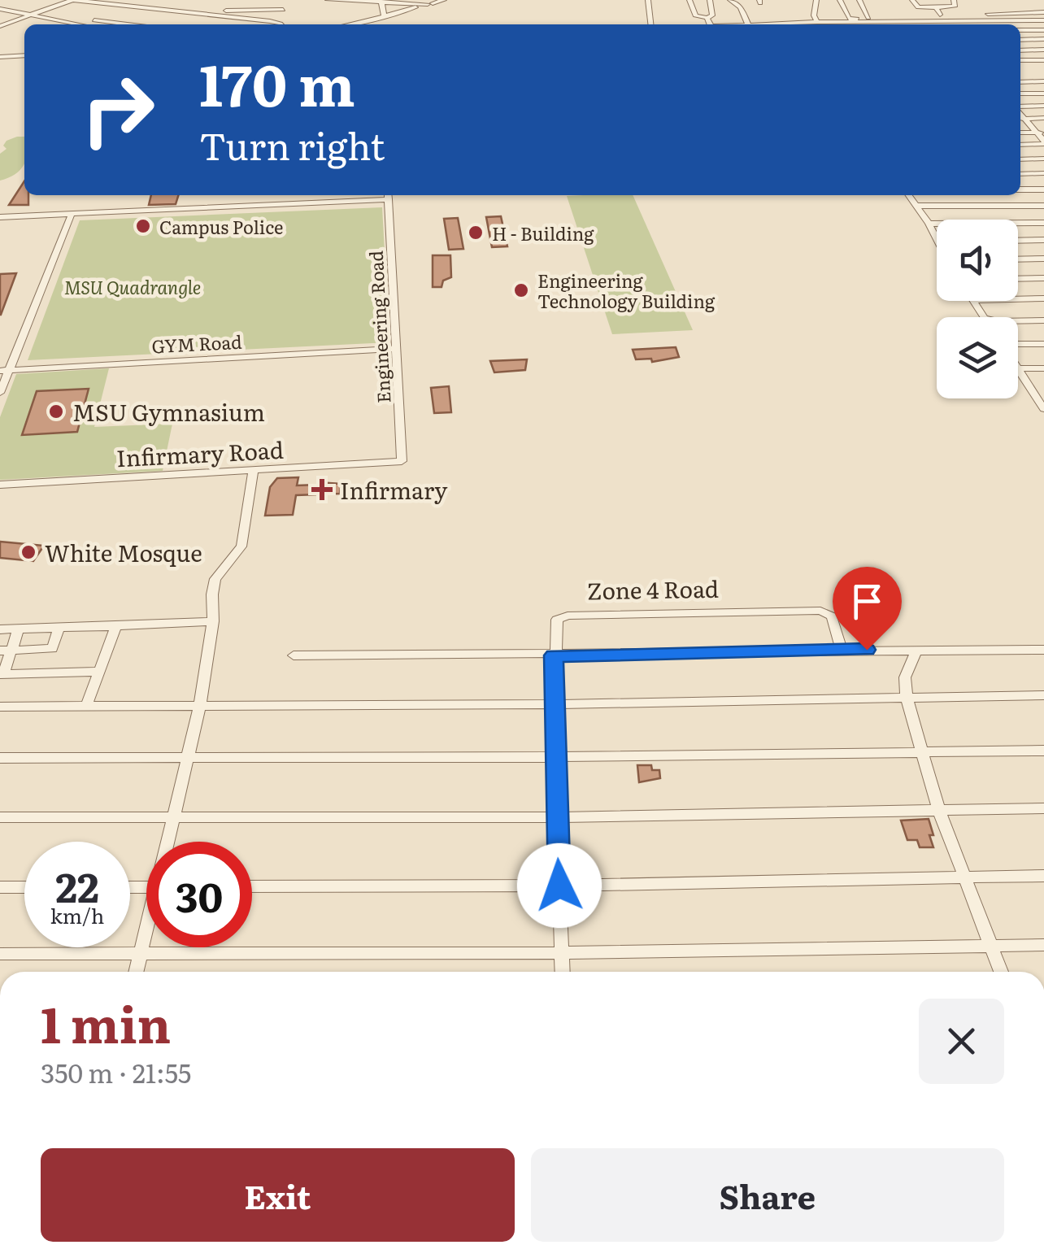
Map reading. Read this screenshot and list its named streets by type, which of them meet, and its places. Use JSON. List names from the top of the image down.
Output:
{
  "streets": {
    "street": [
      "Engineering Road",
      "GYM Road",
      "Infirmary Road",
      "Zone 4 Road"
    ]
  },
  "crossings": [
    ["Engineering Road", "GYM Road"],
    ["Engineering Road", "Infirmary Road"]
  ],
  "parks": ["MSU Quadrangle"],
  "places": {
    "other": [
      "Campus Police",
      "H - Building",
      "Engineering Technology Building",
      "MSU Gymnasium",
      "White Mosque"
    ],
    "health": ["Infirmary"]
  },
  "page": {
    "turn": ["170 m", "Turn right"],
    "speed": "22 km/h",
    "limit": "30",
    "heading": ["1 min", "350 m · 21:55"],
    "buttons": ["Exit", "Share"]
  }
}
